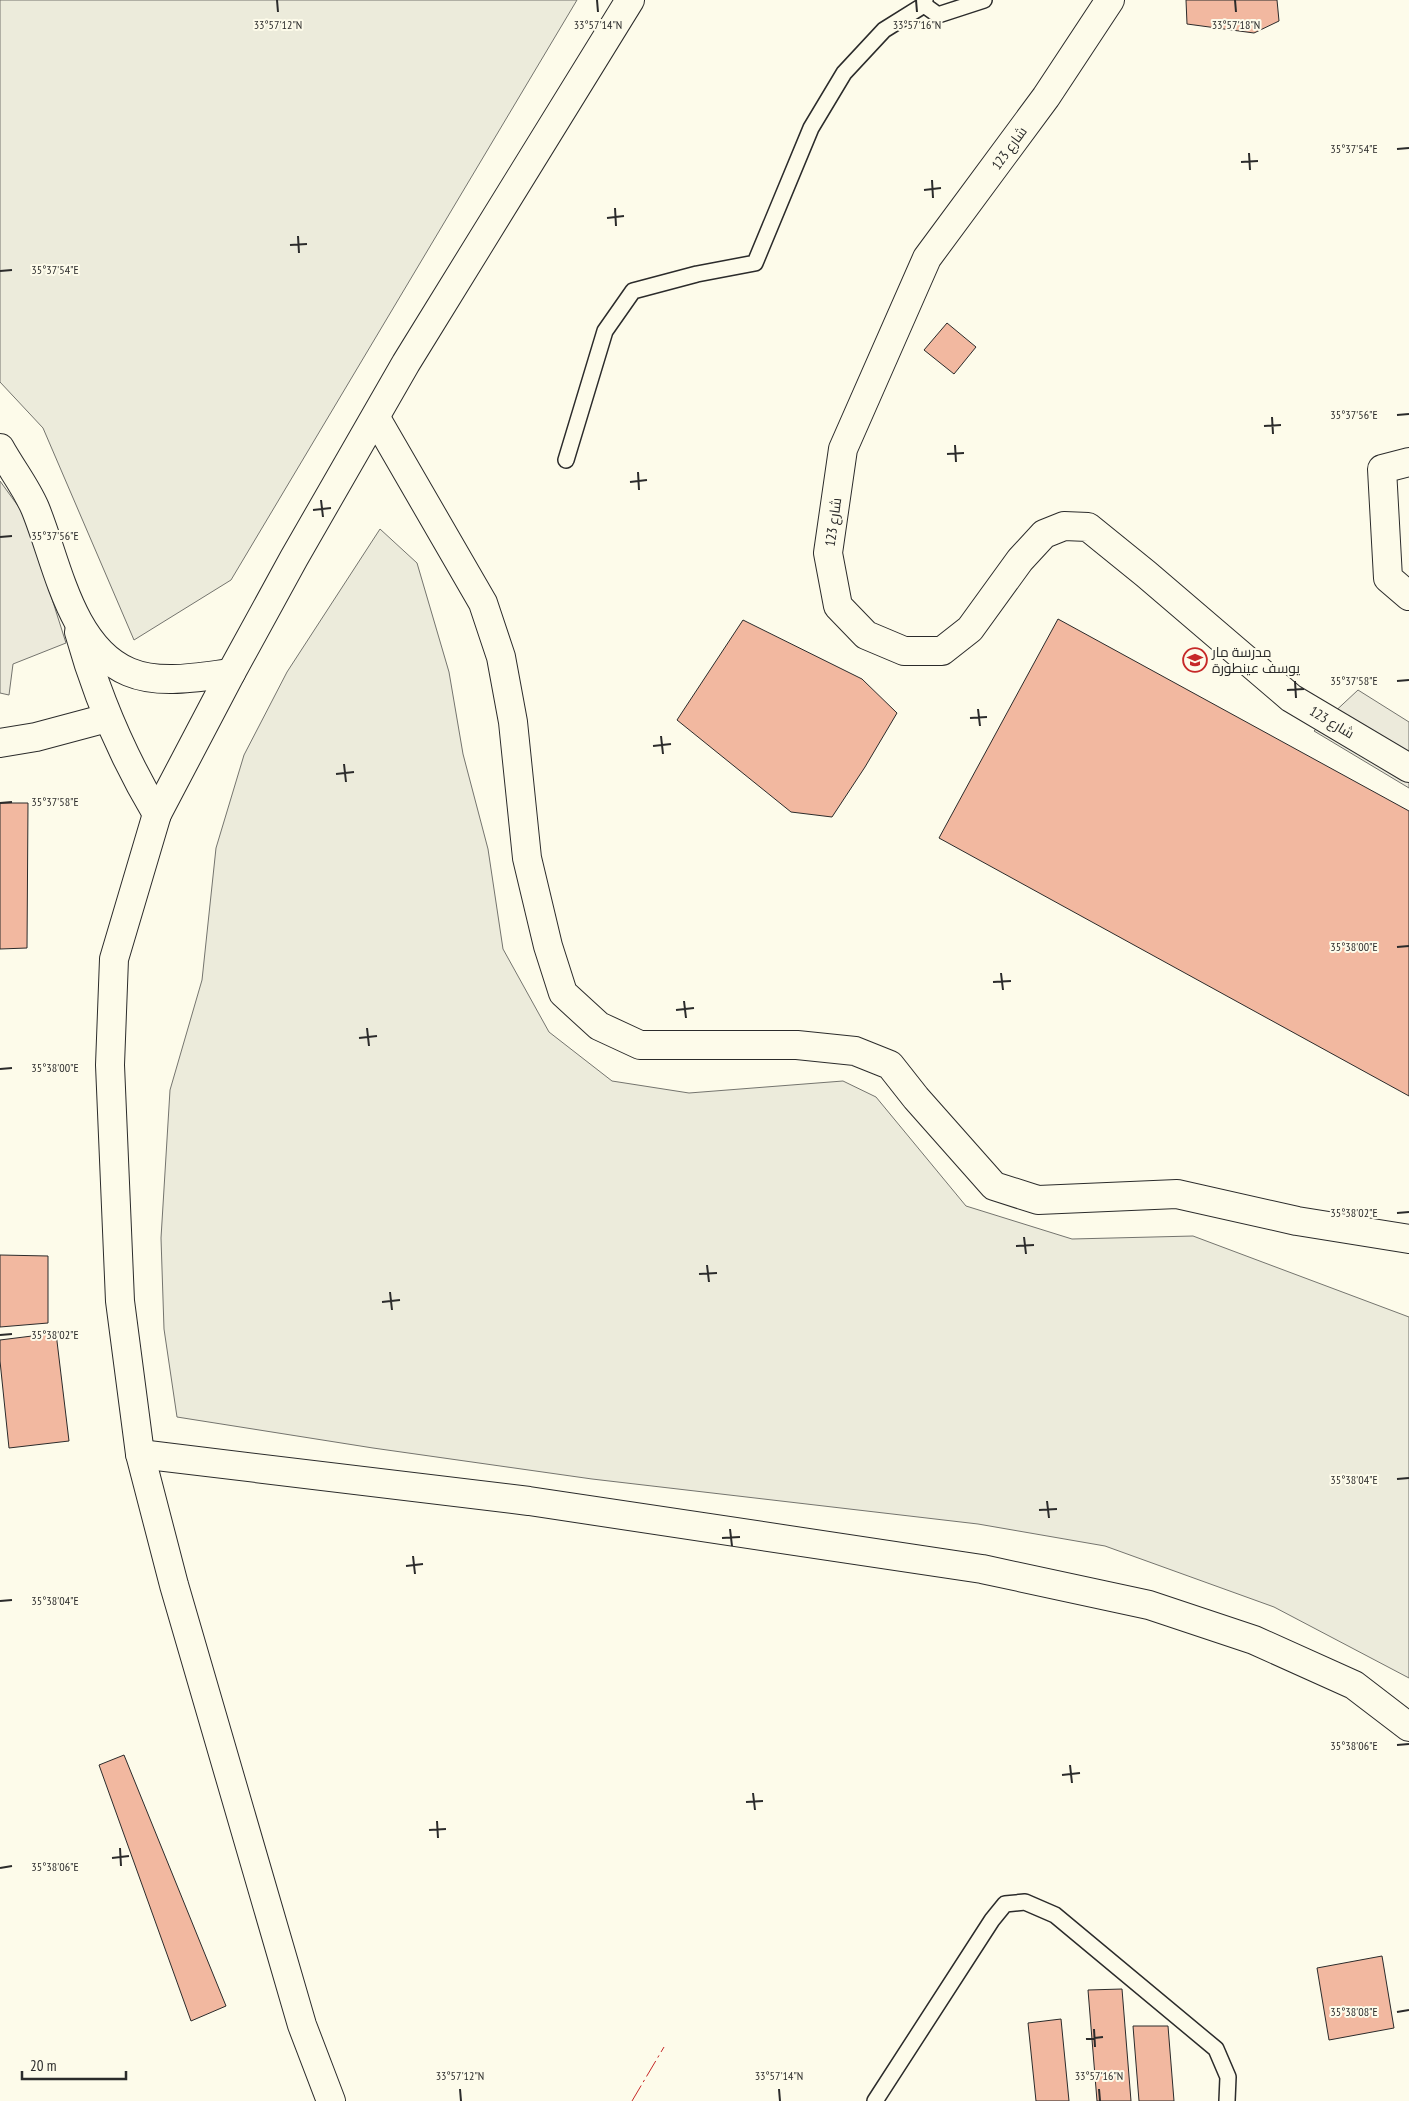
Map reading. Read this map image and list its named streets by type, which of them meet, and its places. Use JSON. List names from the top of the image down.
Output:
{
  "streets": {
    "main road": ["شارع 123"]
  },
  "places": {
    "school or university": ["مدرسة مار يوسف عينطورة"]
  },
  "scale_bar": "20 m",
  "coordinates": [
    "33°57'18\"N",
    "33°57'12\"N",
    "33°57'14\"N",
    "33°57'16\"N",
    "35°37'54\"E",
    "35°37'56\"E",
    "35°37'58\"E",
    "35°38'00\"E",
    "35°38'02\"E",
    "35°38'04\"E",
    "35°38'06\"E",
    "35°38'08\"E"
  ]
}
